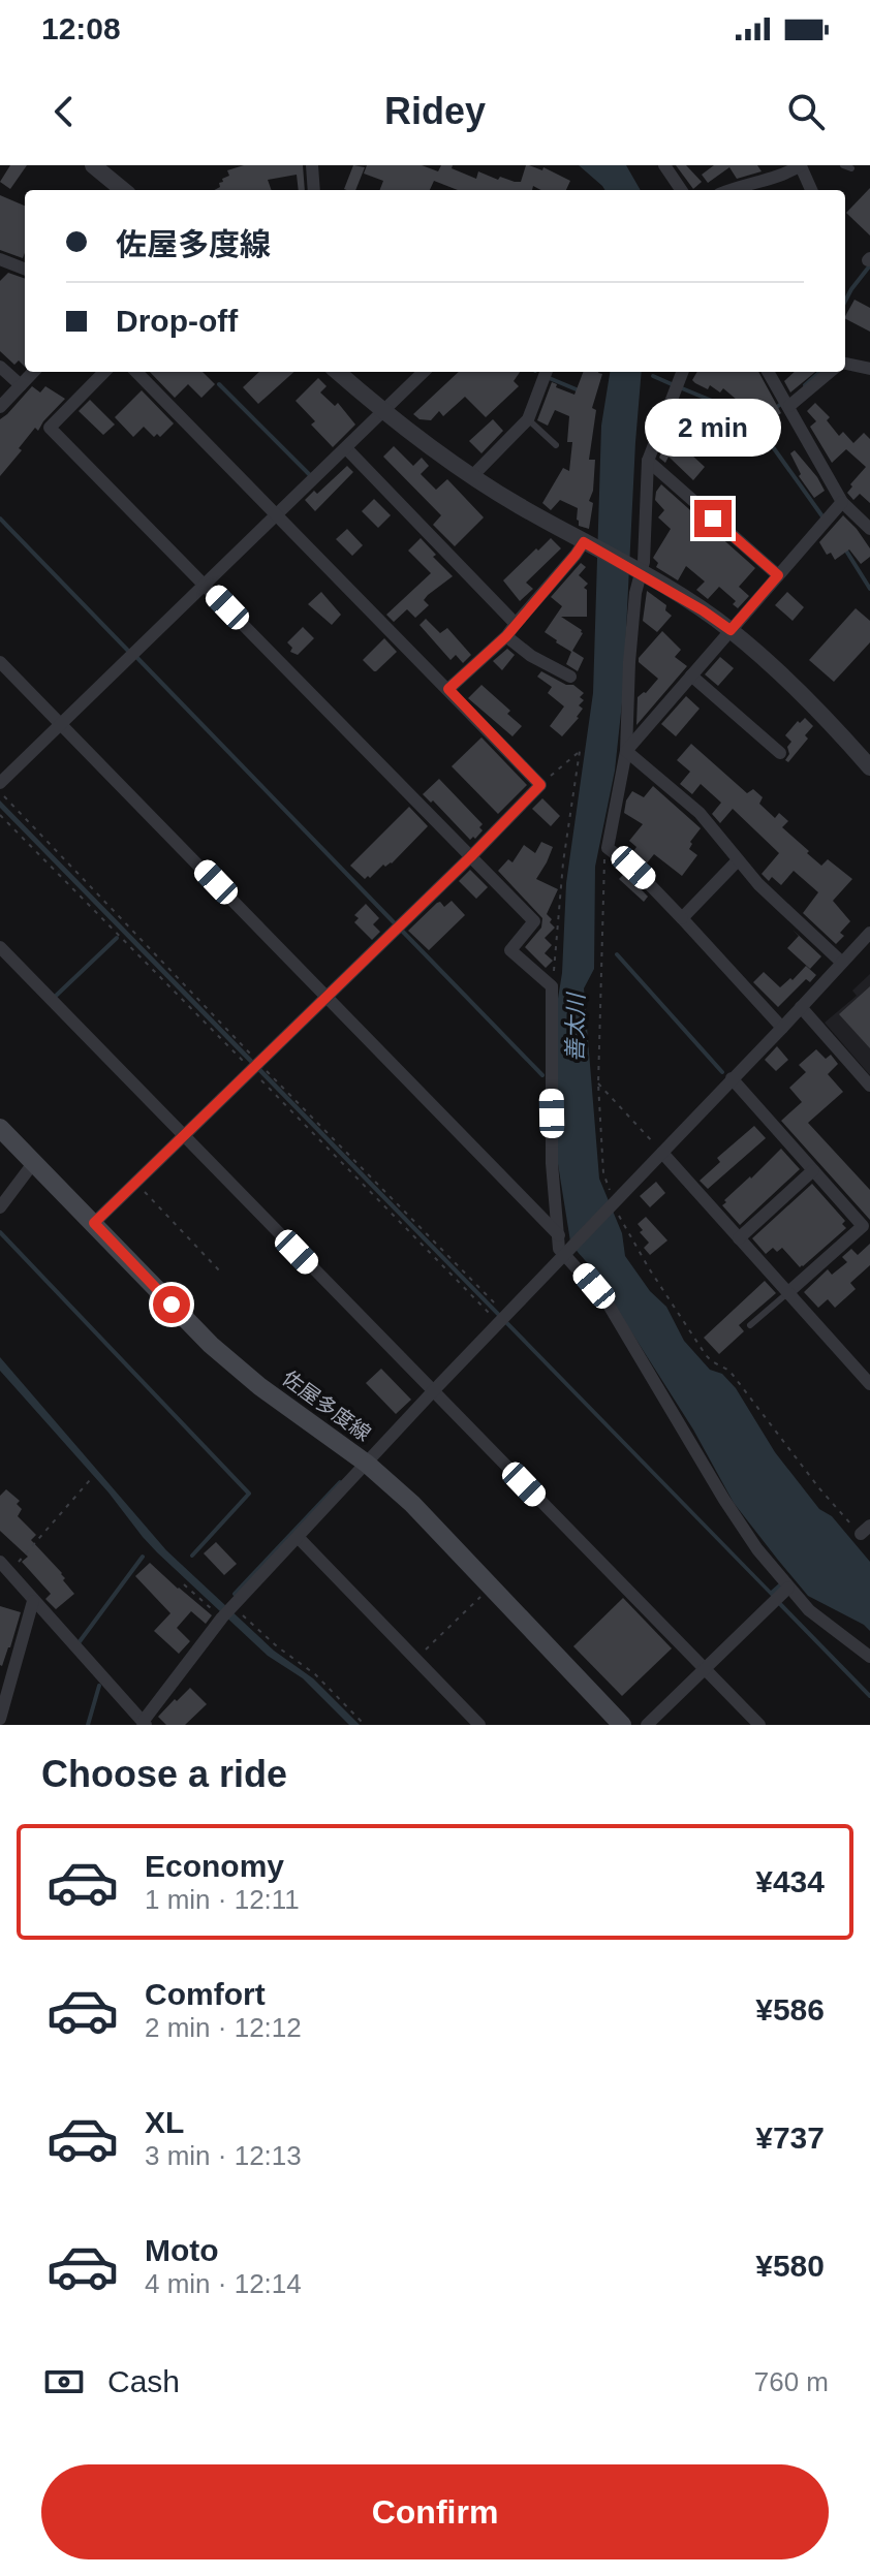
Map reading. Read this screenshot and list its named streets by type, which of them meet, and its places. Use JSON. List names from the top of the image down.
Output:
{
  "streets": {
    "main road": ["佐屋多度線"]
  },
  "water": ["善太川"],
  "page": {
    "status": "12:08",
    "header": "Ridey",
    "banner": ["佐屋多度線", "Drop-off"],
    "bubble": "2 min",
    "heading": "Choose a ride",
    "list": [
      {
        "name": "Economy",
        "note": "1 min · 12:11",
        "value": "¥434"
      },
      {
        "name": "Comfort",
        "note": "2 min · 12:12",
        "value": "¥586"
      },
      {
        "name": "XL",
        "note": "3 min · 12:13",
        "value": "¥737"
      },
      {
        "name": "Moto",
        "note": "4 min · 12:14",
        "value": "¥580"
      }
    ],
    "pay": ["Cash", "760 m"],
    "buttons": "Confirm"
  }
}
